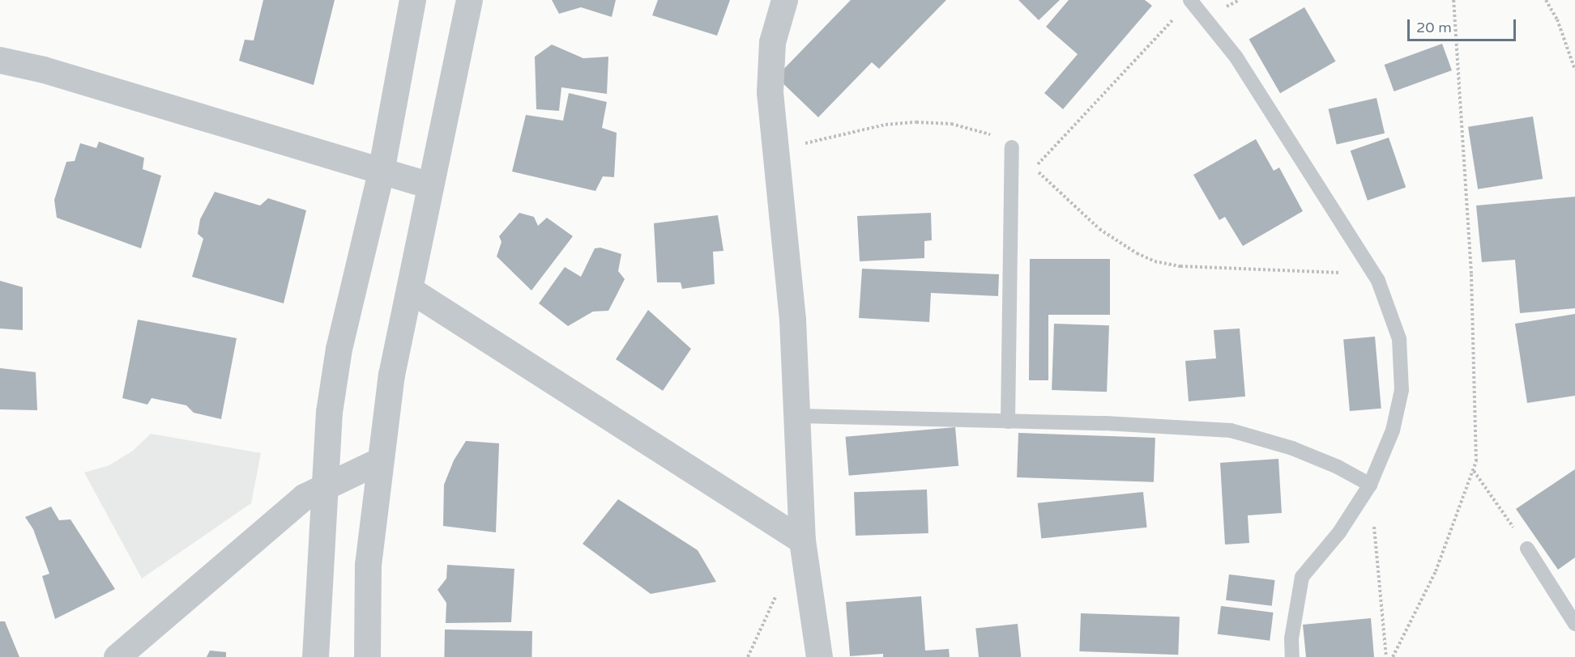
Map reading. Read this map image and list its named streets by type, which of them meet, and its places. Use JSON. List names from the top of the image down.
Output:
{
  "scale_bar": "20 m"
}
